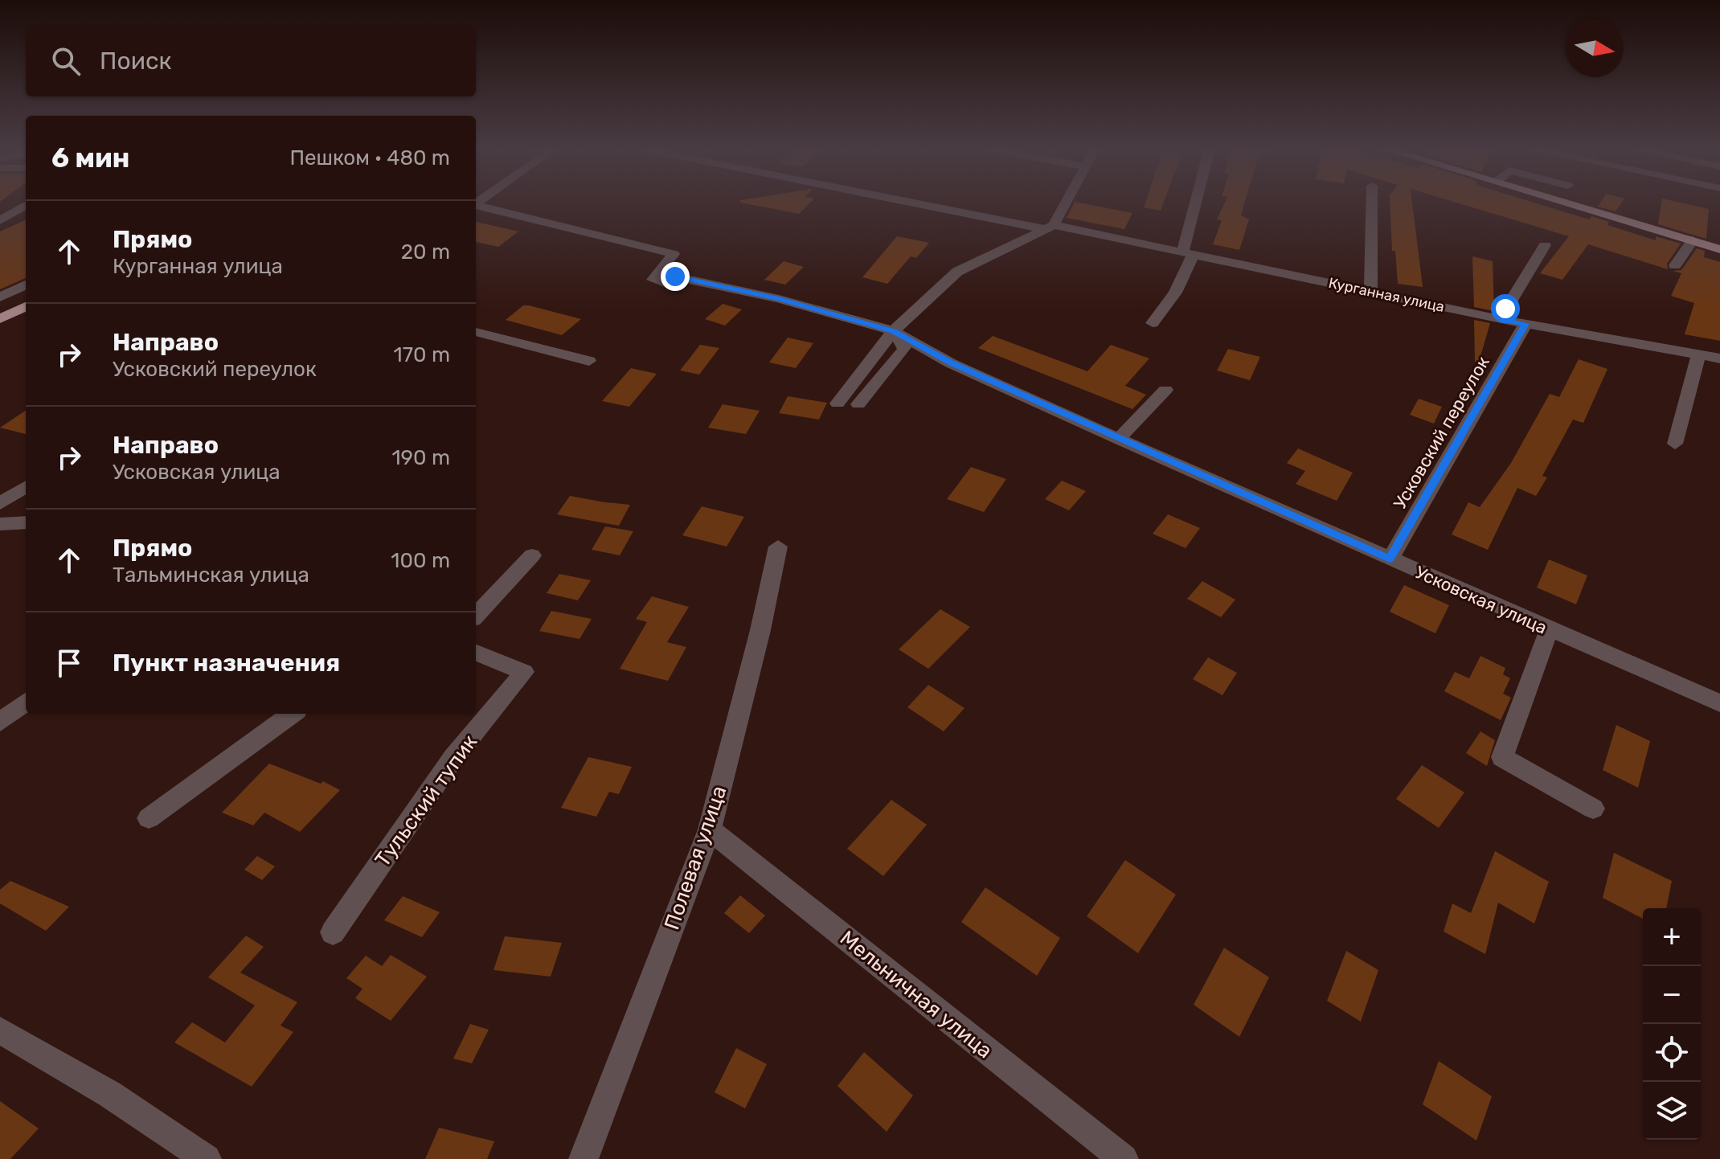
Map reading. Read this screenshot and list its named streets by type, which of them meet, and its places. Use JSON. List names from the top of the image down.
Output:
{
  "streets": {
    "street": [
      "Курганная улица",
      "Усковский переулок",
      "Усковская улица",
      "Тульский тупик",
      "Полевая улица",
      "Мельничная улица"
    ]
  },
  "crossings": [
    ["Курганная улица", "Усковский переулок"],
    ["Усковский переулок", "Усковская улица"],
    ["Полевая улица", "Мельничная улица"]
  ],
  "north": "right",
  "page": {
    "search": "Поиск",
    "heading": ["6 мин", "Пешком · 480 m"],
    "list": [
      ["Прямо", "Курганная улица", "20 m"],
      ["Направо", "Усковский переулок", "170 m"],
      ["Направо", "Усковская улица", "190 m"],
      ["Прямо", "Тальминская улица", "100 m"],
      "Пункт назначения"
    ],
    "map_buttons": ["+", "−"]
  }
}
